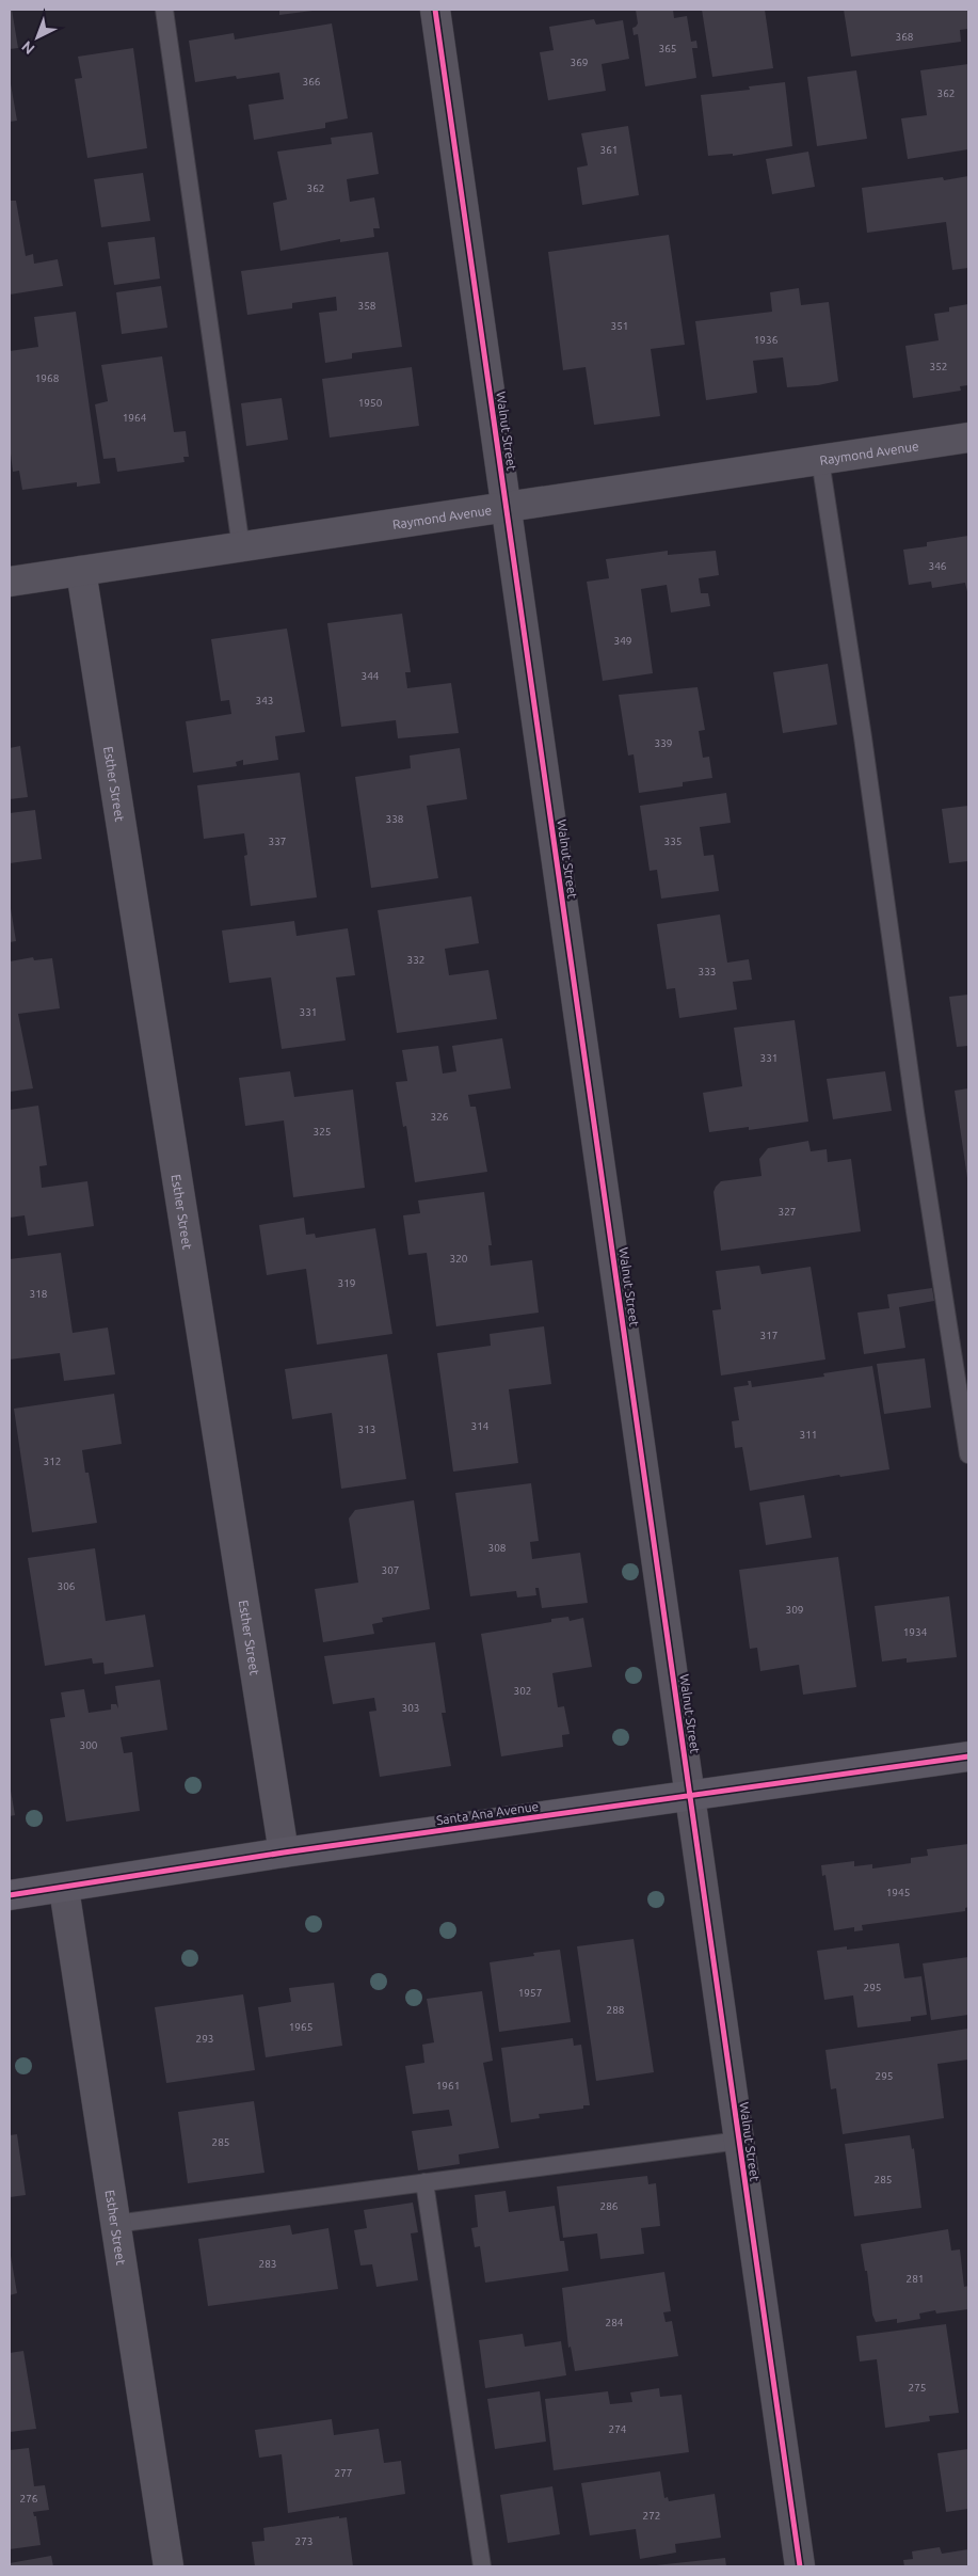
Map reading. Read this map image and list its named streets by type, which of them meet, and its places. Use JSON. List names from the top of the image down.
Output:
{
  "streets": {
    "street": [
      "Walnut Street",
      "Raymond Avenue",
      "Esther Street",
      "Santa Ana Avenue"
    ]
  },
  "crossings": [
    ["Walnut Street", "Raymond Avenue"],
    ["Walnut Street", "Santa Ana Avenue"],
    ["Raymond Avenue", "Esther Street"],
    ["Esther Street", "Santa Ana Avenue"]
  ],
  "house_numbers": [
    "368",
    "365",
    "369",
    "366",
    "362",
    "361",
    "362",
    "358",
    "351",
    "1936",
    "352",
    "1968",
    "1950",
    "1964",
    "346",
    "349",
    "344",
    "343",
    "339",
    "338",
    "337",
    "335",
    "332",
    "333",
    "331",
    "331",
    "326",
    "325",
    "327",
    "320",
    "319",
    "318",
    "317",
    "314",
    "313",
    "311",
    "312",
    "308",
    "307",
    "306",
    "309",
    "1934",
    "302",
    "303",
    "300",
    "1945",
    "295",
    "1957",
    "288",
    "1965",
    "293",
    "295",
    "1961",
    "285",
    "285",
    "286",
    "283",
    "281",
    "284",
    "275",
    "274",
    "277",
    "276",
    "272",
    "273"
  ],
  "north": "bottom left"
}
